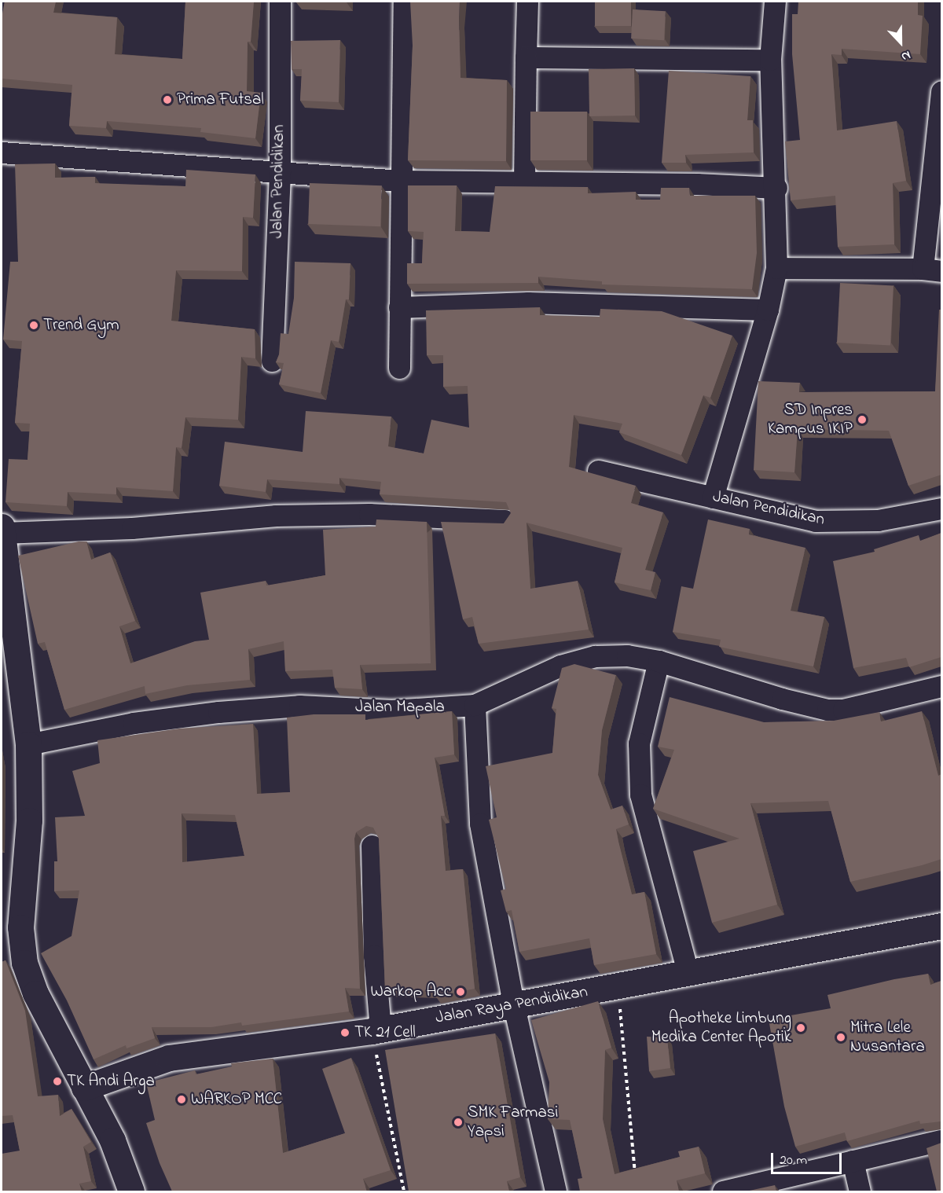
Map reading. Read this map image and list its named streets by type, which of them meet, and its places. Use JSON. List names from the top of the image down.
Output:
{
  "streets": {
    "street": ["Jalan Pendidikan", "Jalan Mapala", "Jalan Raya Pendidikan"]
  },
  "places": [
    "Prima Futsal",
    "Trend Gym",
    "SD Inpres Kampus IKIP",
    "Warkop Acc",
    "Apotheke Limbung Medika Center Apotik",
    "TK 21 Cell",
    "Mitra Lele Nusantara",
    "TK Andi Arga",
    "WARKOP MCC",
    "SMK Farmasi Yapsi"
  ],
  "scale_bar": "20 m",
  "north": "bottom"
}
